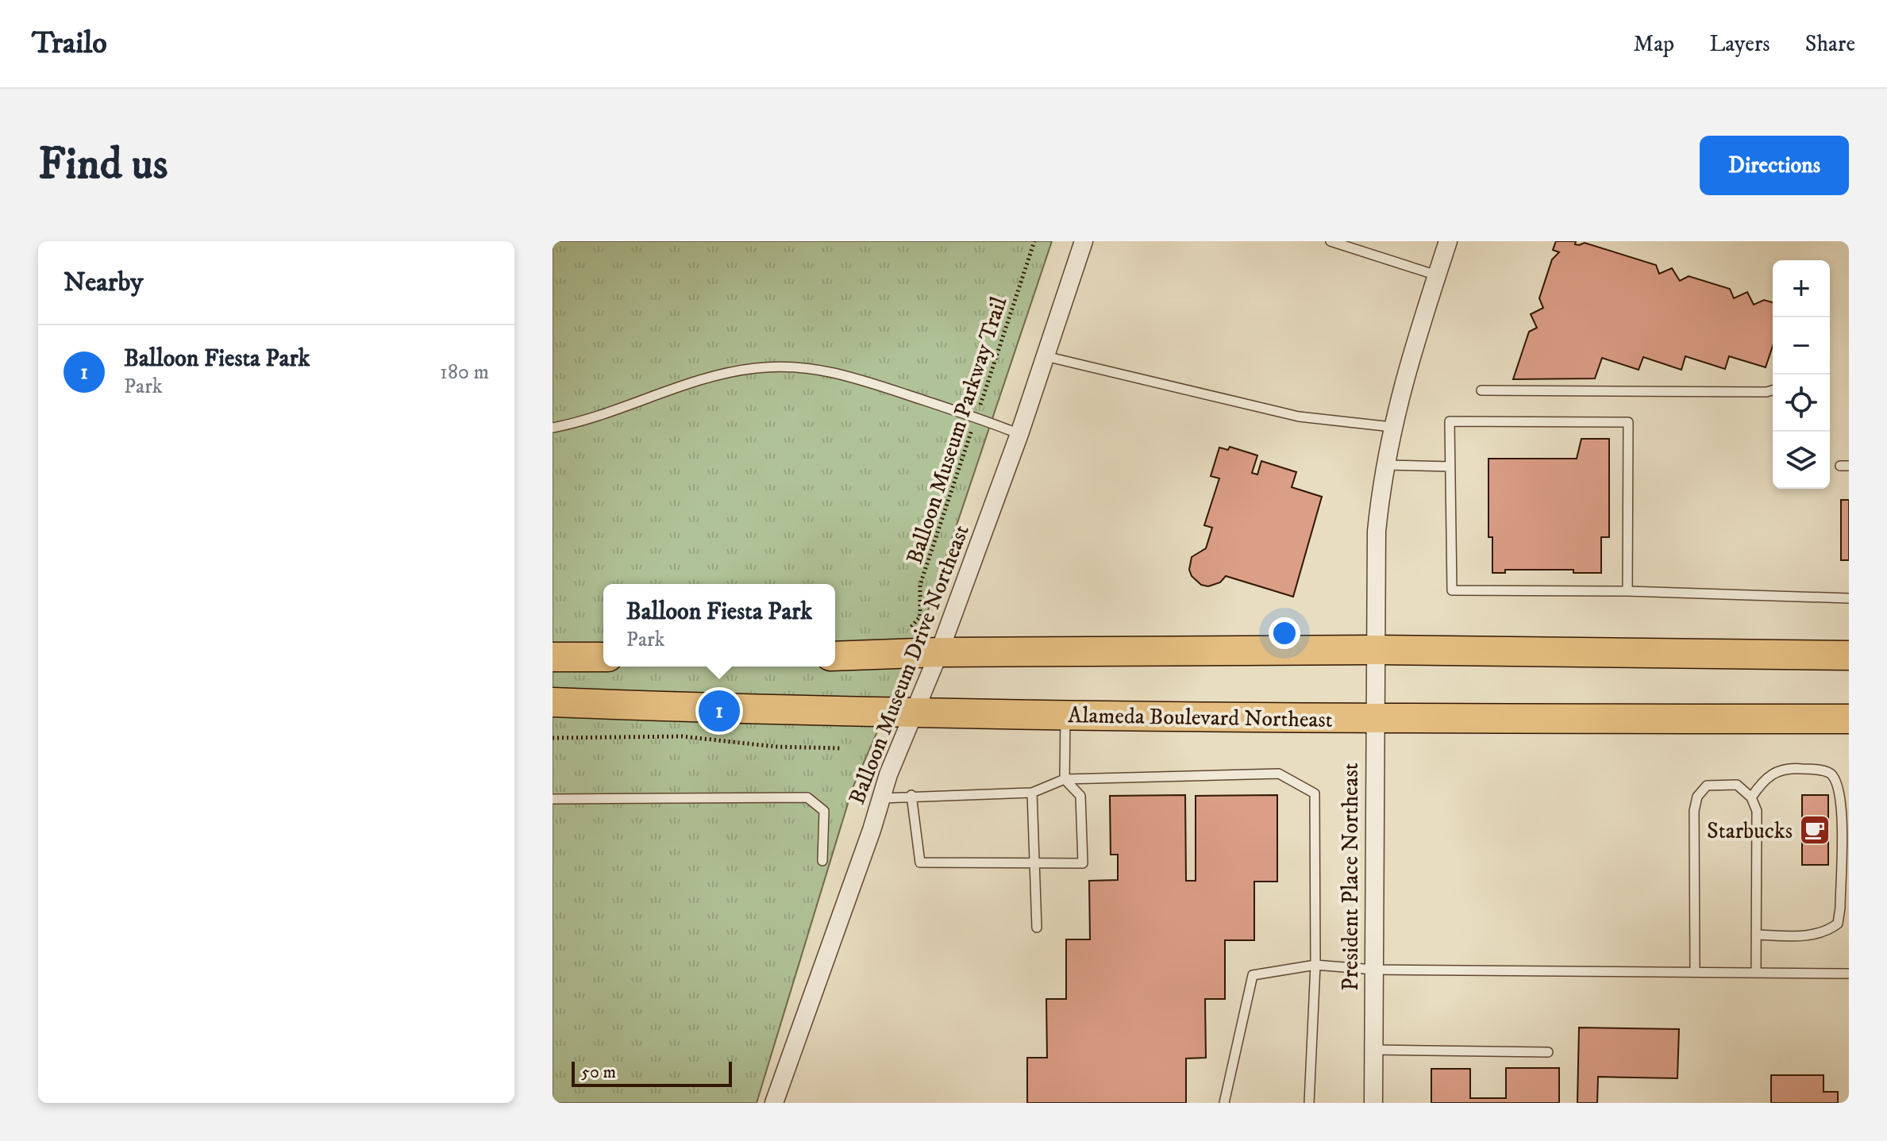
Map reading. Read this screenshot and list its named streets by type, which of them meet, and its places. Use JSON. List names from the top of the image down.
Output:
{
  "streets": {
    "main road": ["Alameda Boulevard Northeast"],
    "street": ["Balloon Museum Drive Northeast", "President Place Northeast"],
    "path": ["Balloon Museum Parkway Trail"]
  },
  "crossings": [
    ["Balloon Museum Drive Northeast", "Alameda Boulevard Northeast"],
    ["Alameda Boulevard Northeast", "President Place Northeast"]
  ],
  "places": {
    "cafe": ["Starbucks"]
  },
  "scale_bar": "50 m",
  "page": {
    "header": "Trailo",
    "nav": ["Map", "Layers", "Share"],
    "buttons": "Directions",
    "title": "Find us",
    "heading": "Nearby",
    "map_buttons": ["+", "−"],
    "list": [
      {
        "mark": "1",
        "name": "Balloon Fiesta Park",
        "note": "Park",
        "value": "180 m"
      }
    ],
    "popup": ["Balloon Fiesta Park", "Park"],
    "pins": "1",
    "scale": "50 m"
  }
}
